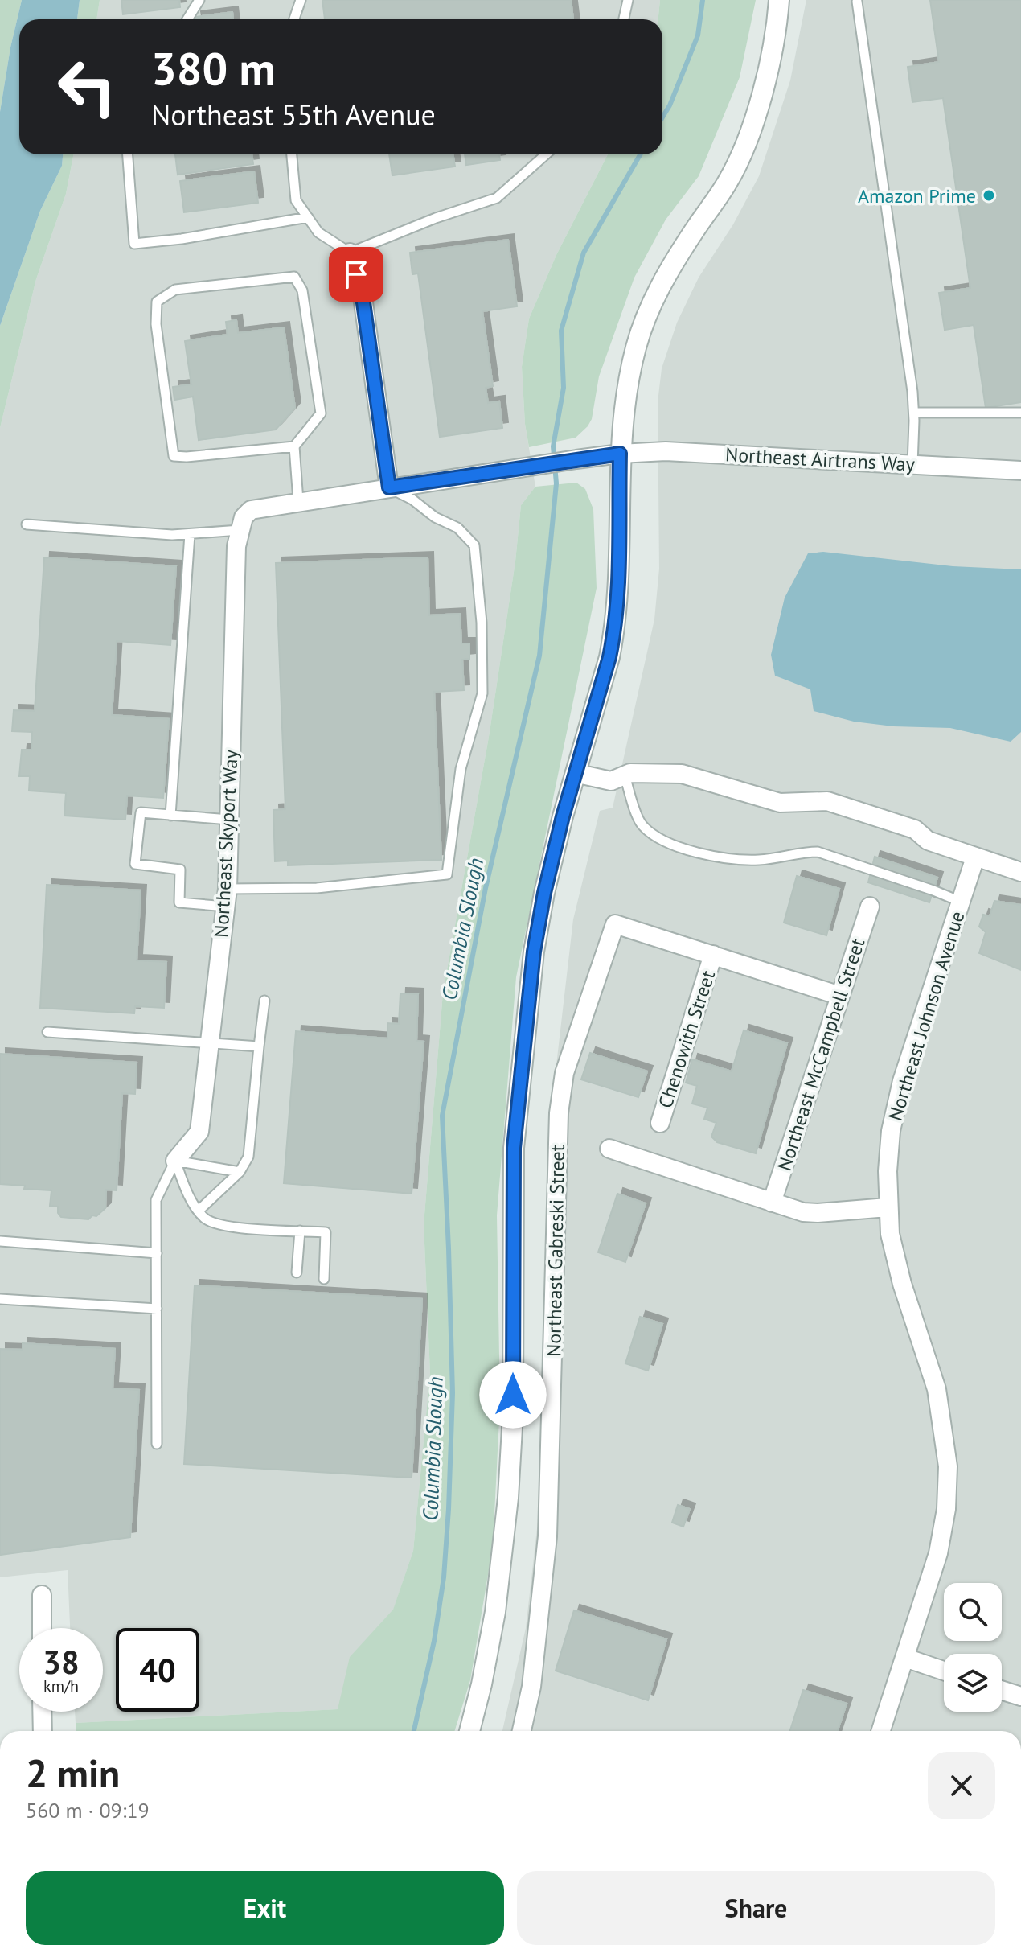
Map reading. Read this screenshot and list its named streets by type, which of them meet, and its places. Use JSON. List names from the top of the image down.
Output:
{
  "streets": {
    "street": [
      "Northeast Airtrans Way",
      "Northeast Skyport Way",
      "Northeast Johnson Avenue",
      "Chenowith Street",
      "Northeast McCampbell Street",
      "Northeast Gabreski Street"
    ]
  },
  "crossings": [
    ["Northeast Airtrans Way", "Northeast Skyport Way"],
    ["Chenowith Street", "Northeast Gabreski Street"]
  ],
  "water": ["Columbia Slough"],
  "places": ["Amazon Prime"],
  "page": {
    "turn": ["380 m", "Northeast 55th Avenue"],
    "speed": "38 km/h",
    "limit": "40",
    "heading": ["2 min", "560 m · 09:19"],
    "buttons": ["Exit", "Share"]
  }
}
